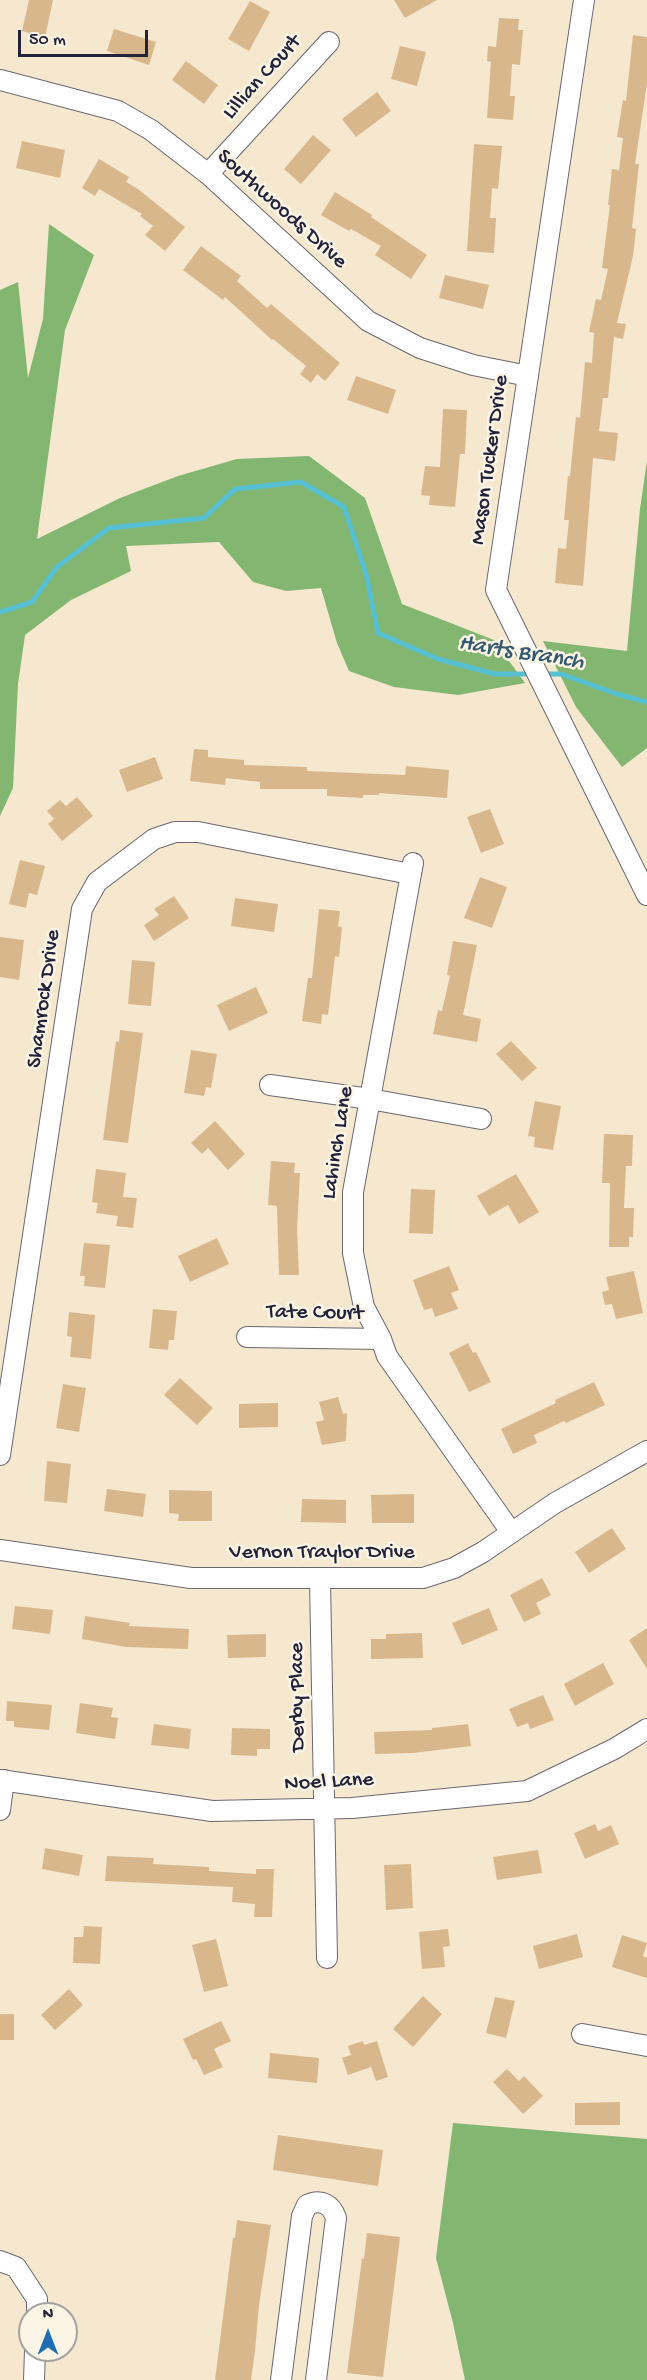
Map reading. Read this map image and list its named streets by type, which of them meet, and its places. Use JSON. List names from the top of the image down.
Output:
{
  "streets": {
    "street": [
      "Lillian Court",
      "Southwoods Drive",
      "Mason Tucker Drive",
      "Shamrock Drive",
      "Lahinch Lane",
      "Tate Court",
      "Vernon Traylor Drive",
      "Derby Place",
      "Noel Lane"
    ]
  },
  "crossings": [
    ["Lillian Court", "Southwoods Drive"],
    ["Southwoods Drive", "Mason Tucker Drive"],
    ["Shamrock Drive", "Lahinch Lane"],
    ["Lahinch Lane", "Tate Court"],
    ["Lahinch Lane", "Vernon Traylor Drive"],
    ["Vernon Traylor Drive", "Derby Place"],
    ["Derby Place", "Noel Lane"]
  ],
  "water": ["Harts Branch"],
  "scale_bar": "50 m",
  "north": "top"
}
